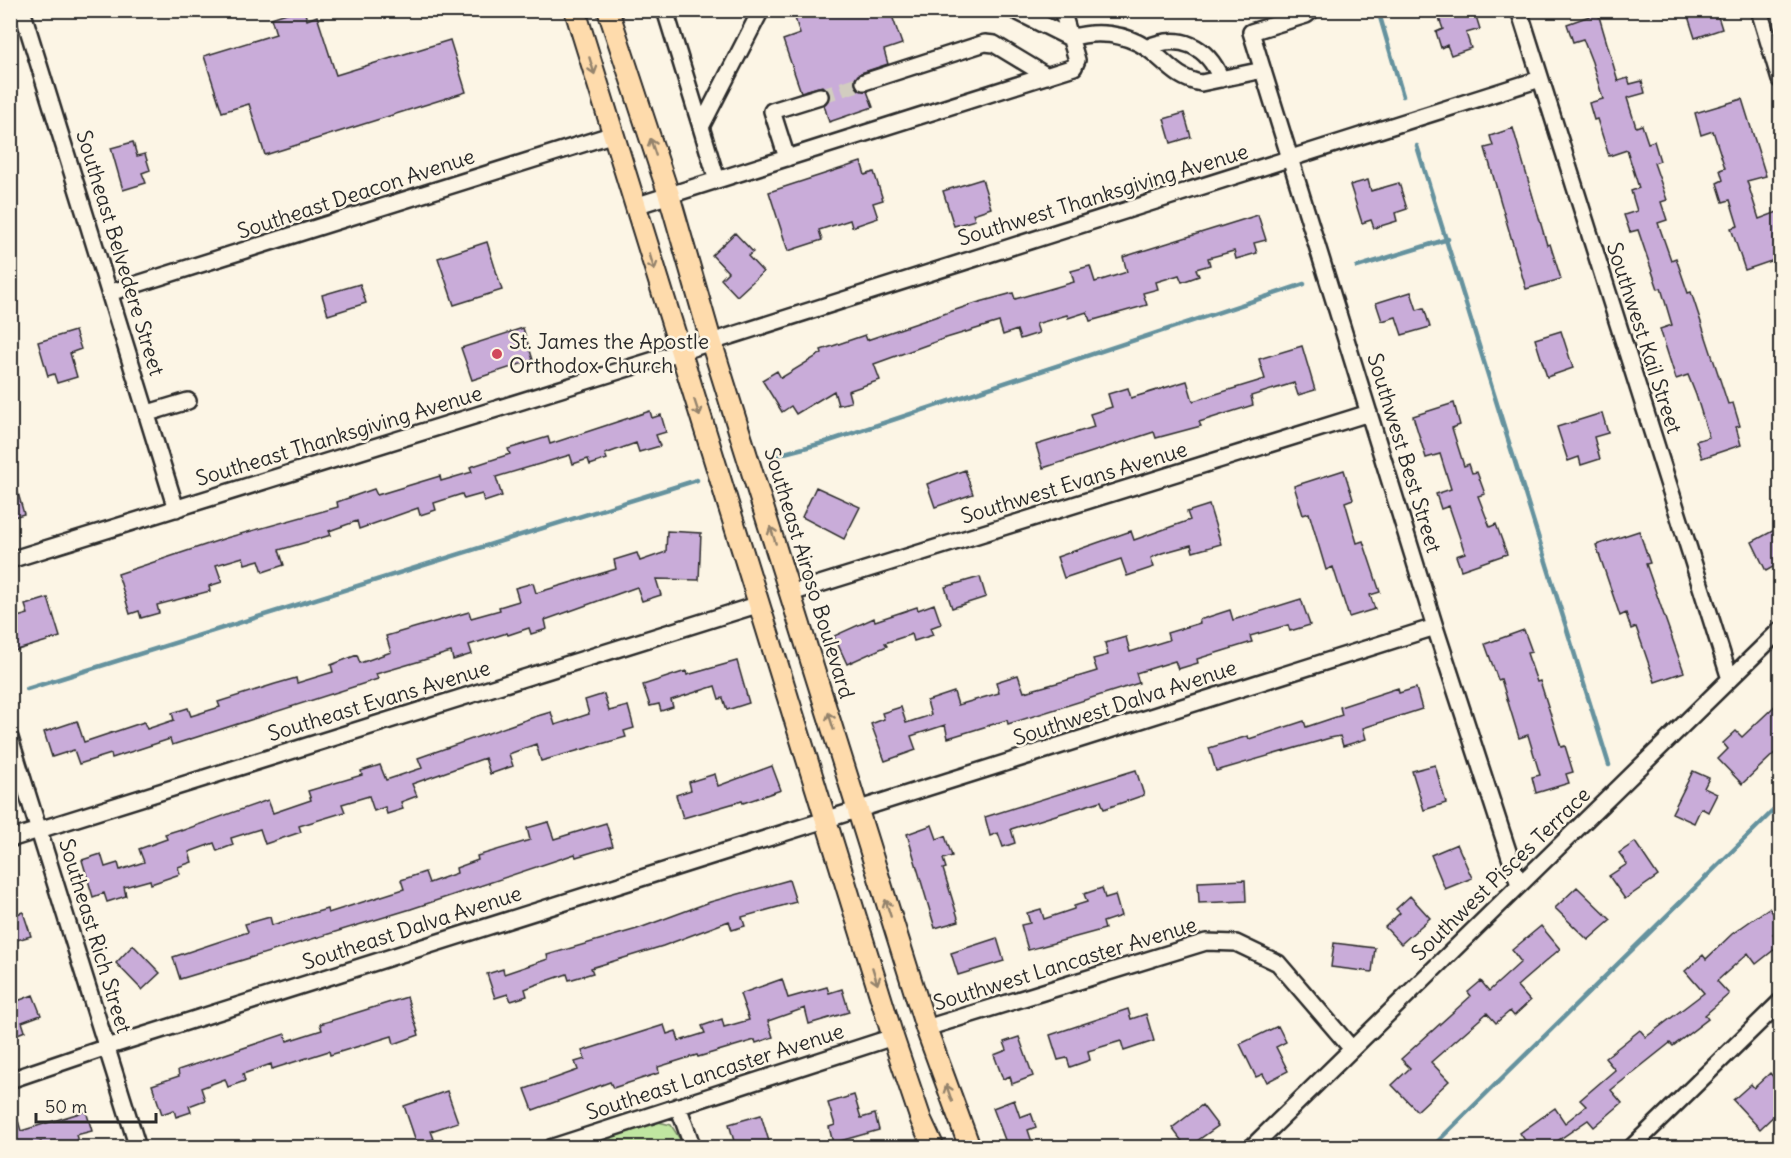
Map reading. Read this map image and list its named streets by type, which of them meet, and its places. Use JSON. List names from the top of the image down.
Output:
{
  "streets": {
    "main road": ["Southeast Airoso Boulevard"],
    "street": [
      "Southeast Deacon Avenue",
      "Southwest Thanksgiving Avenue",
      "Southeast Belvedere Street",
      "Southwest Kail Street",
      "Southeast Thanksgiving Avenue",
      "Southwest Best Street",
      "Southwest Evans Avenue",
      "Southeast Evans Avenue",
      "Southwest Dalva Avenue",
      "Southwest Pisces Terrace",
      "Southeast Dalva Avenue",
      "Southeast Rich Street",
      "Southwest Lancaster Avenue",
      "Southeast Lancaster Avenue"
    ]
  },
  "crossings": [
    ["Southeast Deacon Avenue", "Southeast Belvedere Street"],
    ["Southwest Thanksgiving Avenue", "Southwest Kail Street"],
    ["Southwest Thanksgiving Avenue", "Southeast Thanksgiving Avenue"],
    ["Southwest Thanksgiving Avenue", "Southwest Best Street"],
    ["Southwest Thanksgiving Avenue", "Southeast Airoso Boulevard"],
    ["Southeast Belvedere Street", "Southeast Thanksgiving Avenue"],
    ["Southwest Kail Street", "Southwest Pisces Terrace"],
    ["Southwest Best Street", "Southwest Evans Avenue"],
    ["Southwest Best Street", "Southwest Dalva Avenue"],
    ["Southwest Best Street", "Southwest Pisces Terrace"],
    ["Southwest Evans Avenue", "Southeast Airoso Boulevard"],
    ["Southeast Airoso Boulevard", "Southwest Dalva Avenue"],
    ["Southeast Airoso Boulevard", "Southwest Lancaster Avenue"],
    ["Southeast Evans Avenue", "Southeast Rich Street"],
    ["Southwest Dalva Avenue", "Southeast Dalva Avenue"],
    ["Southwest Pisces Terrace", "Southwest Lancaster Avenue"],
    ["Southeast Dalva Avenue", "Southeast Rich Street"]
  ],
  "places": ["St. James the Apostle Orthodox Church"],
  "scale_bar": "50 m"
}
